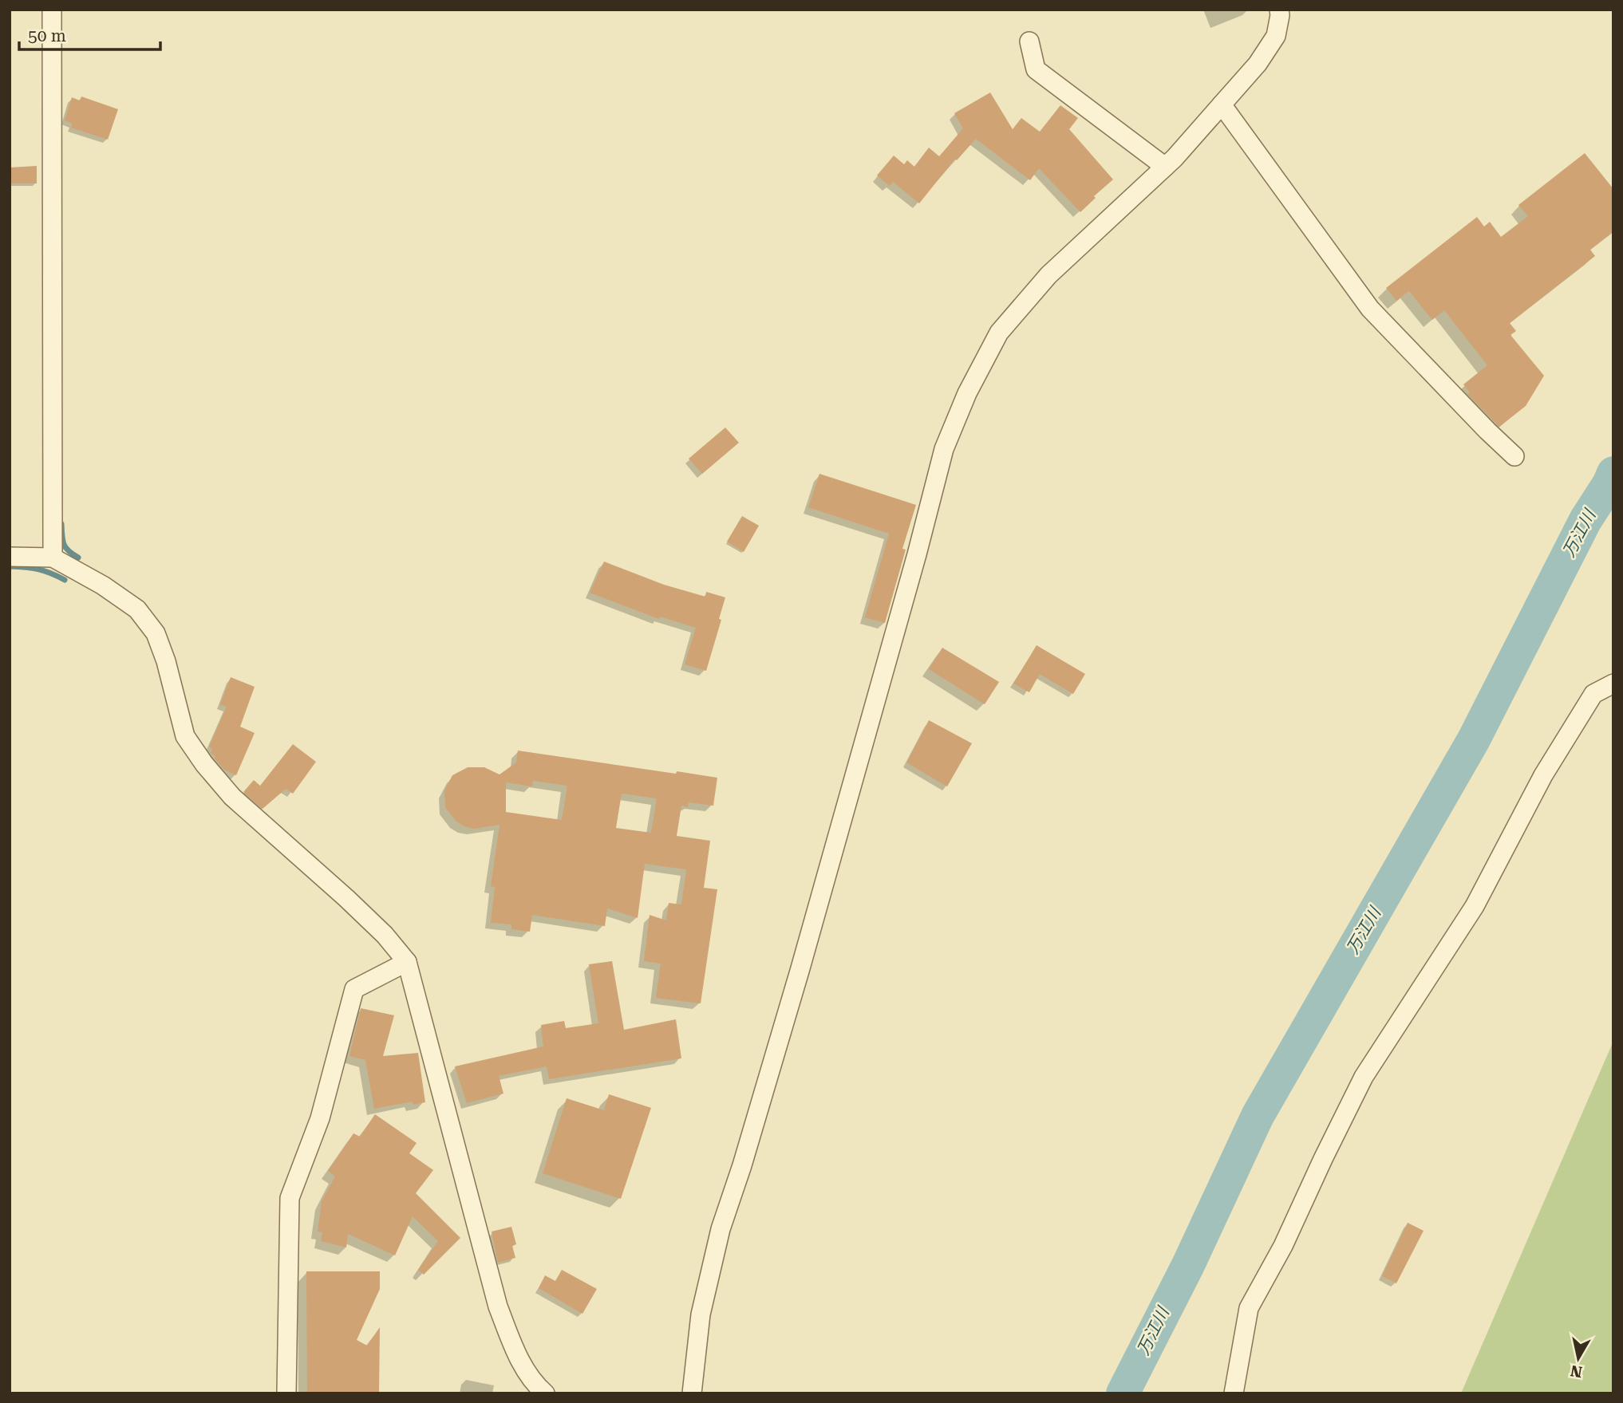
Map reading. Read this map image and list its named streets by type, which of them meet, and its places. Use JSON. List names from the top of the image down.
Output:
{
  "water": ["万江川"],
  "scale_bar": "50 m",
  "north": "bottom"
}
